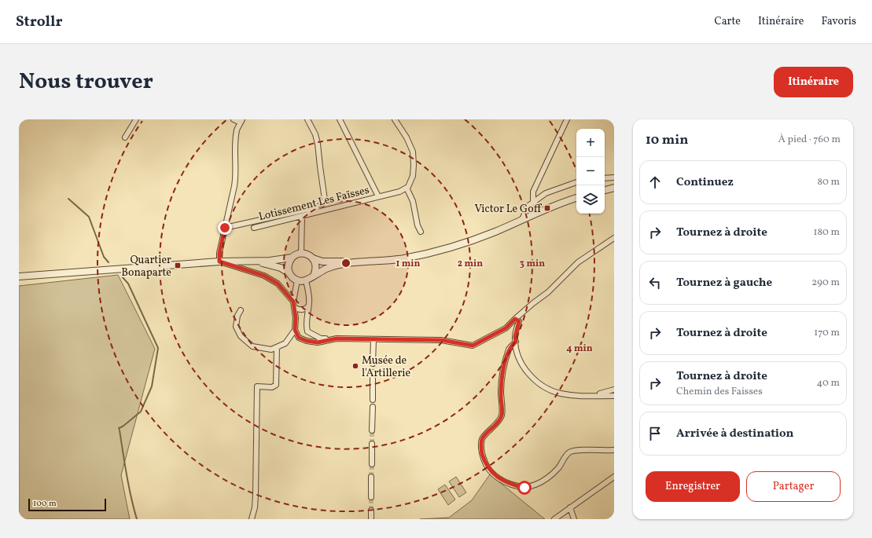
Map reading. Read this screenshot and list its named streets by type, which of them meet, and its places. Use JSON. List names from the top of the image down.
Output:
{
  "streets": {
    "street": ["Lotissement Les Faïsses"]
  },
  "places": {
    "transit": ["Victor Le Goff", "Quartier Bonaparte"],
    "other": ["Musée de l'Artillerie"]
  },
  "scale_bar": "100 m",
  "page": {
    "header": "Strollr",
    "nav": ["Carte", "Itinéraire", "Favoris"],
    "title": "Nous trouver",
    "buttons": [
      "Itinéraire",
      ["Enregistrer", "Partager"]
    ],
    "heading": ["10 min", "À pied · 760 m"],
    "map_buttons": ["+", "−"],
    "list": [
      ["Continuez", "80 m"],
      ["Tournez à droite", "180 m"],
      ["Tournez à gauche", "290 m"],
      ["Tournez à droite", "170 m"],
      ["Tournez à droite", "Chemin des Faisses", "40 m"],
      "Arrivée à destination"
    ],
    "scale": "100 m"
  },
  "rings": [
    "1 min",
    "2 min",
    "3 min",
    "4 min"
  ]
}
